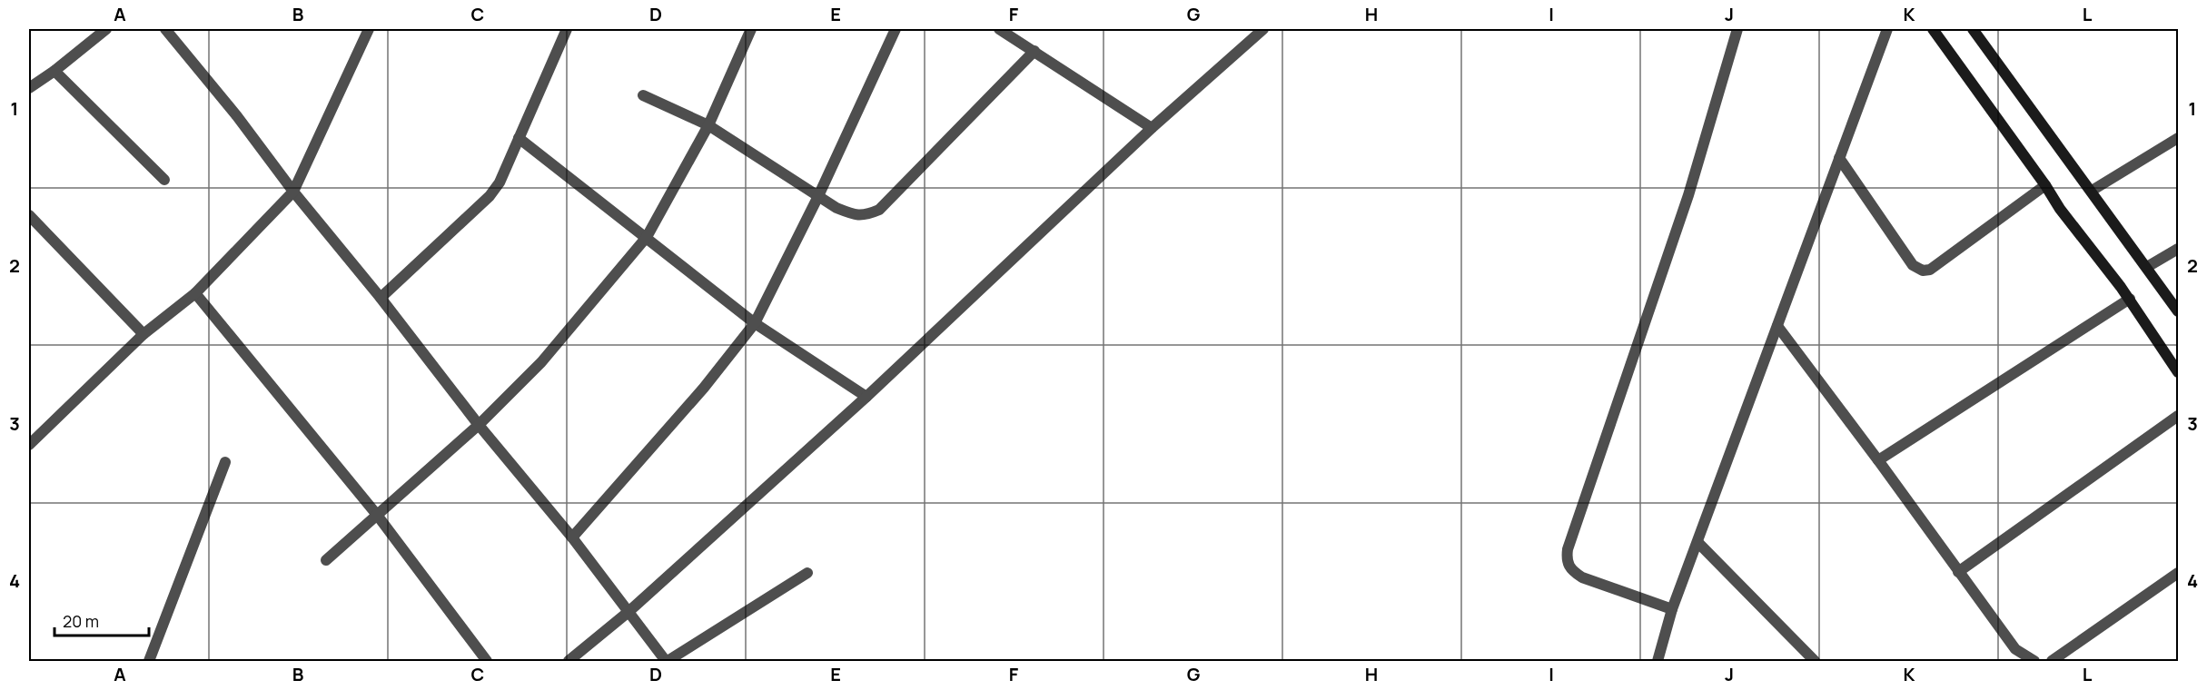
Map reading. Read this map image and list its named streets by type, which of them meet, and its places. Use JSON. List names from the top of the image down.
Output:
{
  "scale_bar": "20 m",
  "grid": {
    "columns": [
      "A",
      "B",
      "C",
      "D",
      "E",
      "F",
      "G",
      "H",
      "I",
      "J",
      "K",
      "L"
    ],
    "rows": [
      "1",
      "2",
      "3",
      "4"
    ]
  }
}
